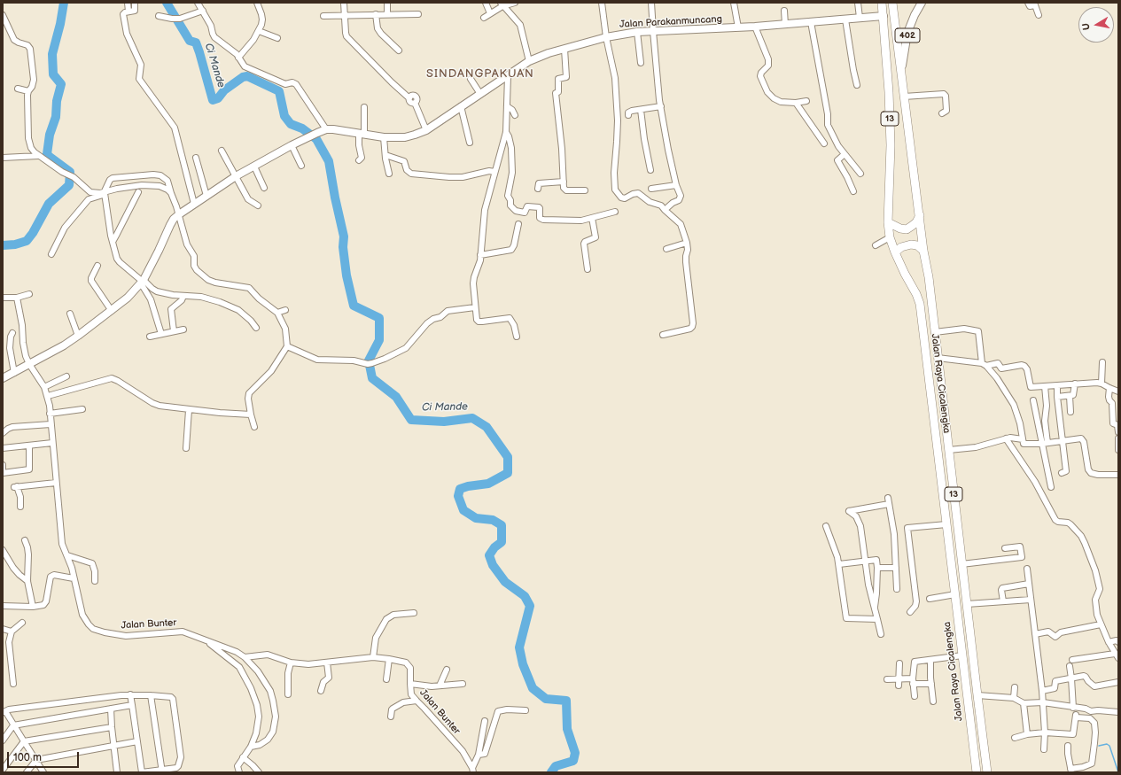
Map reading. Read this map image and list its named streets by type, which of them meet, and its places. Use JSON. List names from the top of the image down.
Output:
{
  "streets": {
    "highway": ["13", "Jalan Raya Cicalengka"],
    "main road": ["Jalan Parakanmuncang", "402"],
    "street": ["Jalan Bunter"]
  },
  "crossings": [
    ["Jalan Parakanmuncang", "Jalan Raya Cicalengka"],
    ["Jalan Parakanmuncang", "Jalan Bunter"],
    ["402", "Jalan Raya Cicalengka"]
  ],
  "districts": ["SINDANGPAKUAN"],
  "water": ["Ci Mande"],
  "scale_bar": "100 m",
  "north": "left"
}
